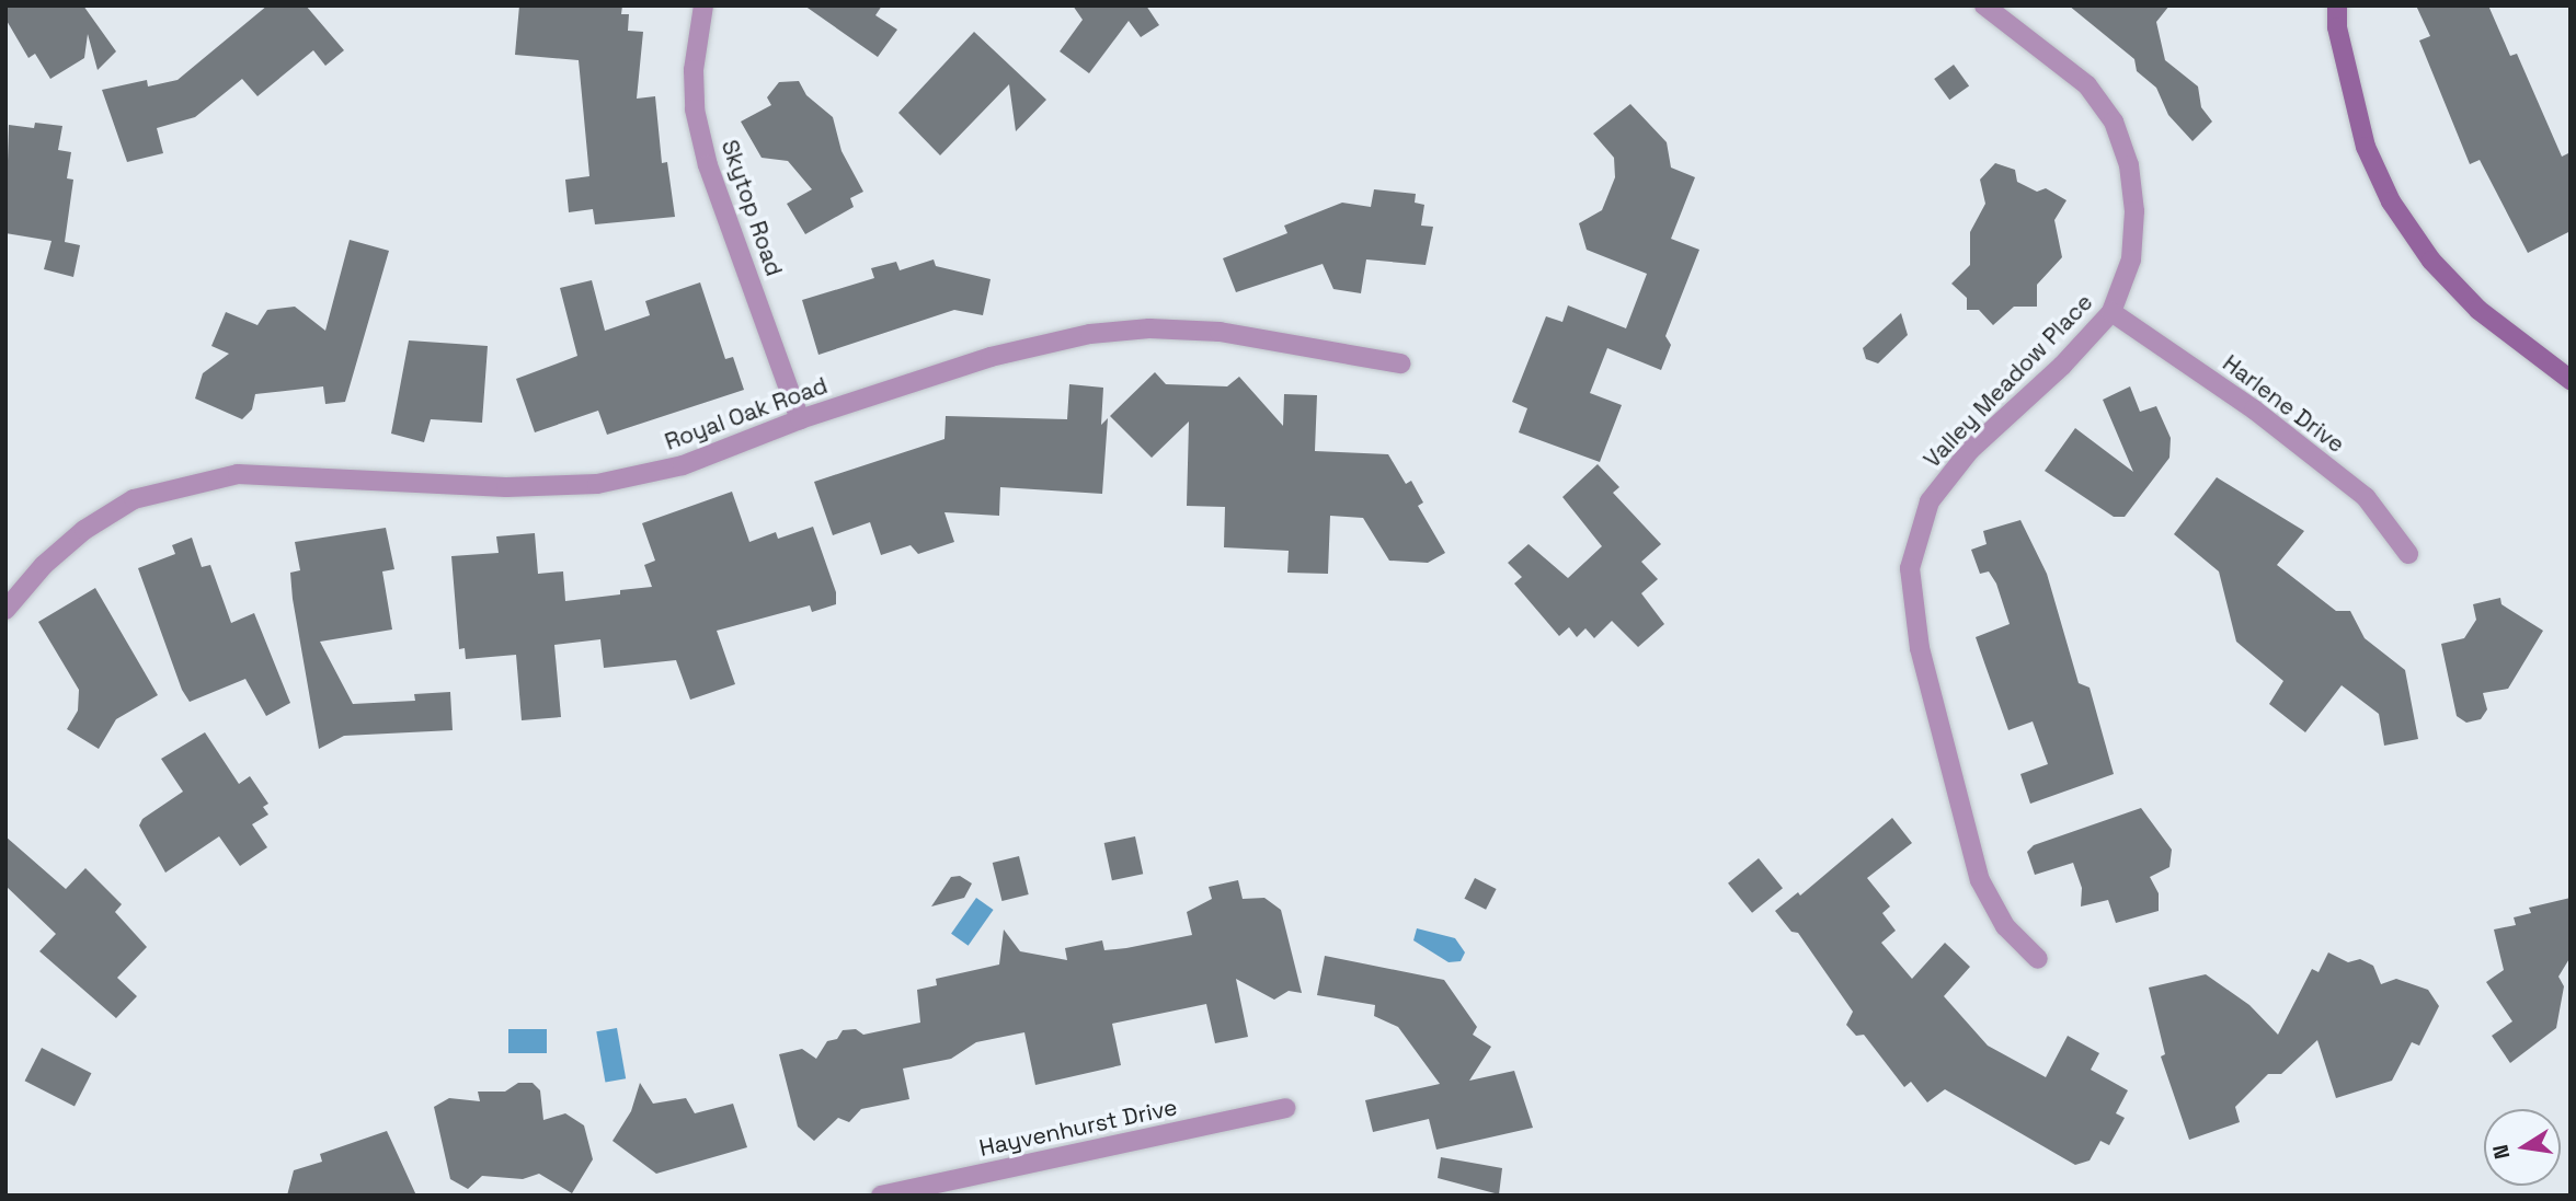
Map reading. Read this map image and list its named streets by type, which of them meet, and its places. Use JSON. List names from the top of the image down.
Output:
{
  "streets": {
    "street": [
      "Skytop Road",
      "Valley Meadow Place",
      "Harlene Drive",
      "Royal Oak Road",
      "Hayvenhurst Drive"
    ]
  },
  "crossings": [
    ["Skytop Road", "Royal Oak Road"],
    ["Valley Meadow Place", "Harlene Drive"]
  ],
  "north": "left"
}
